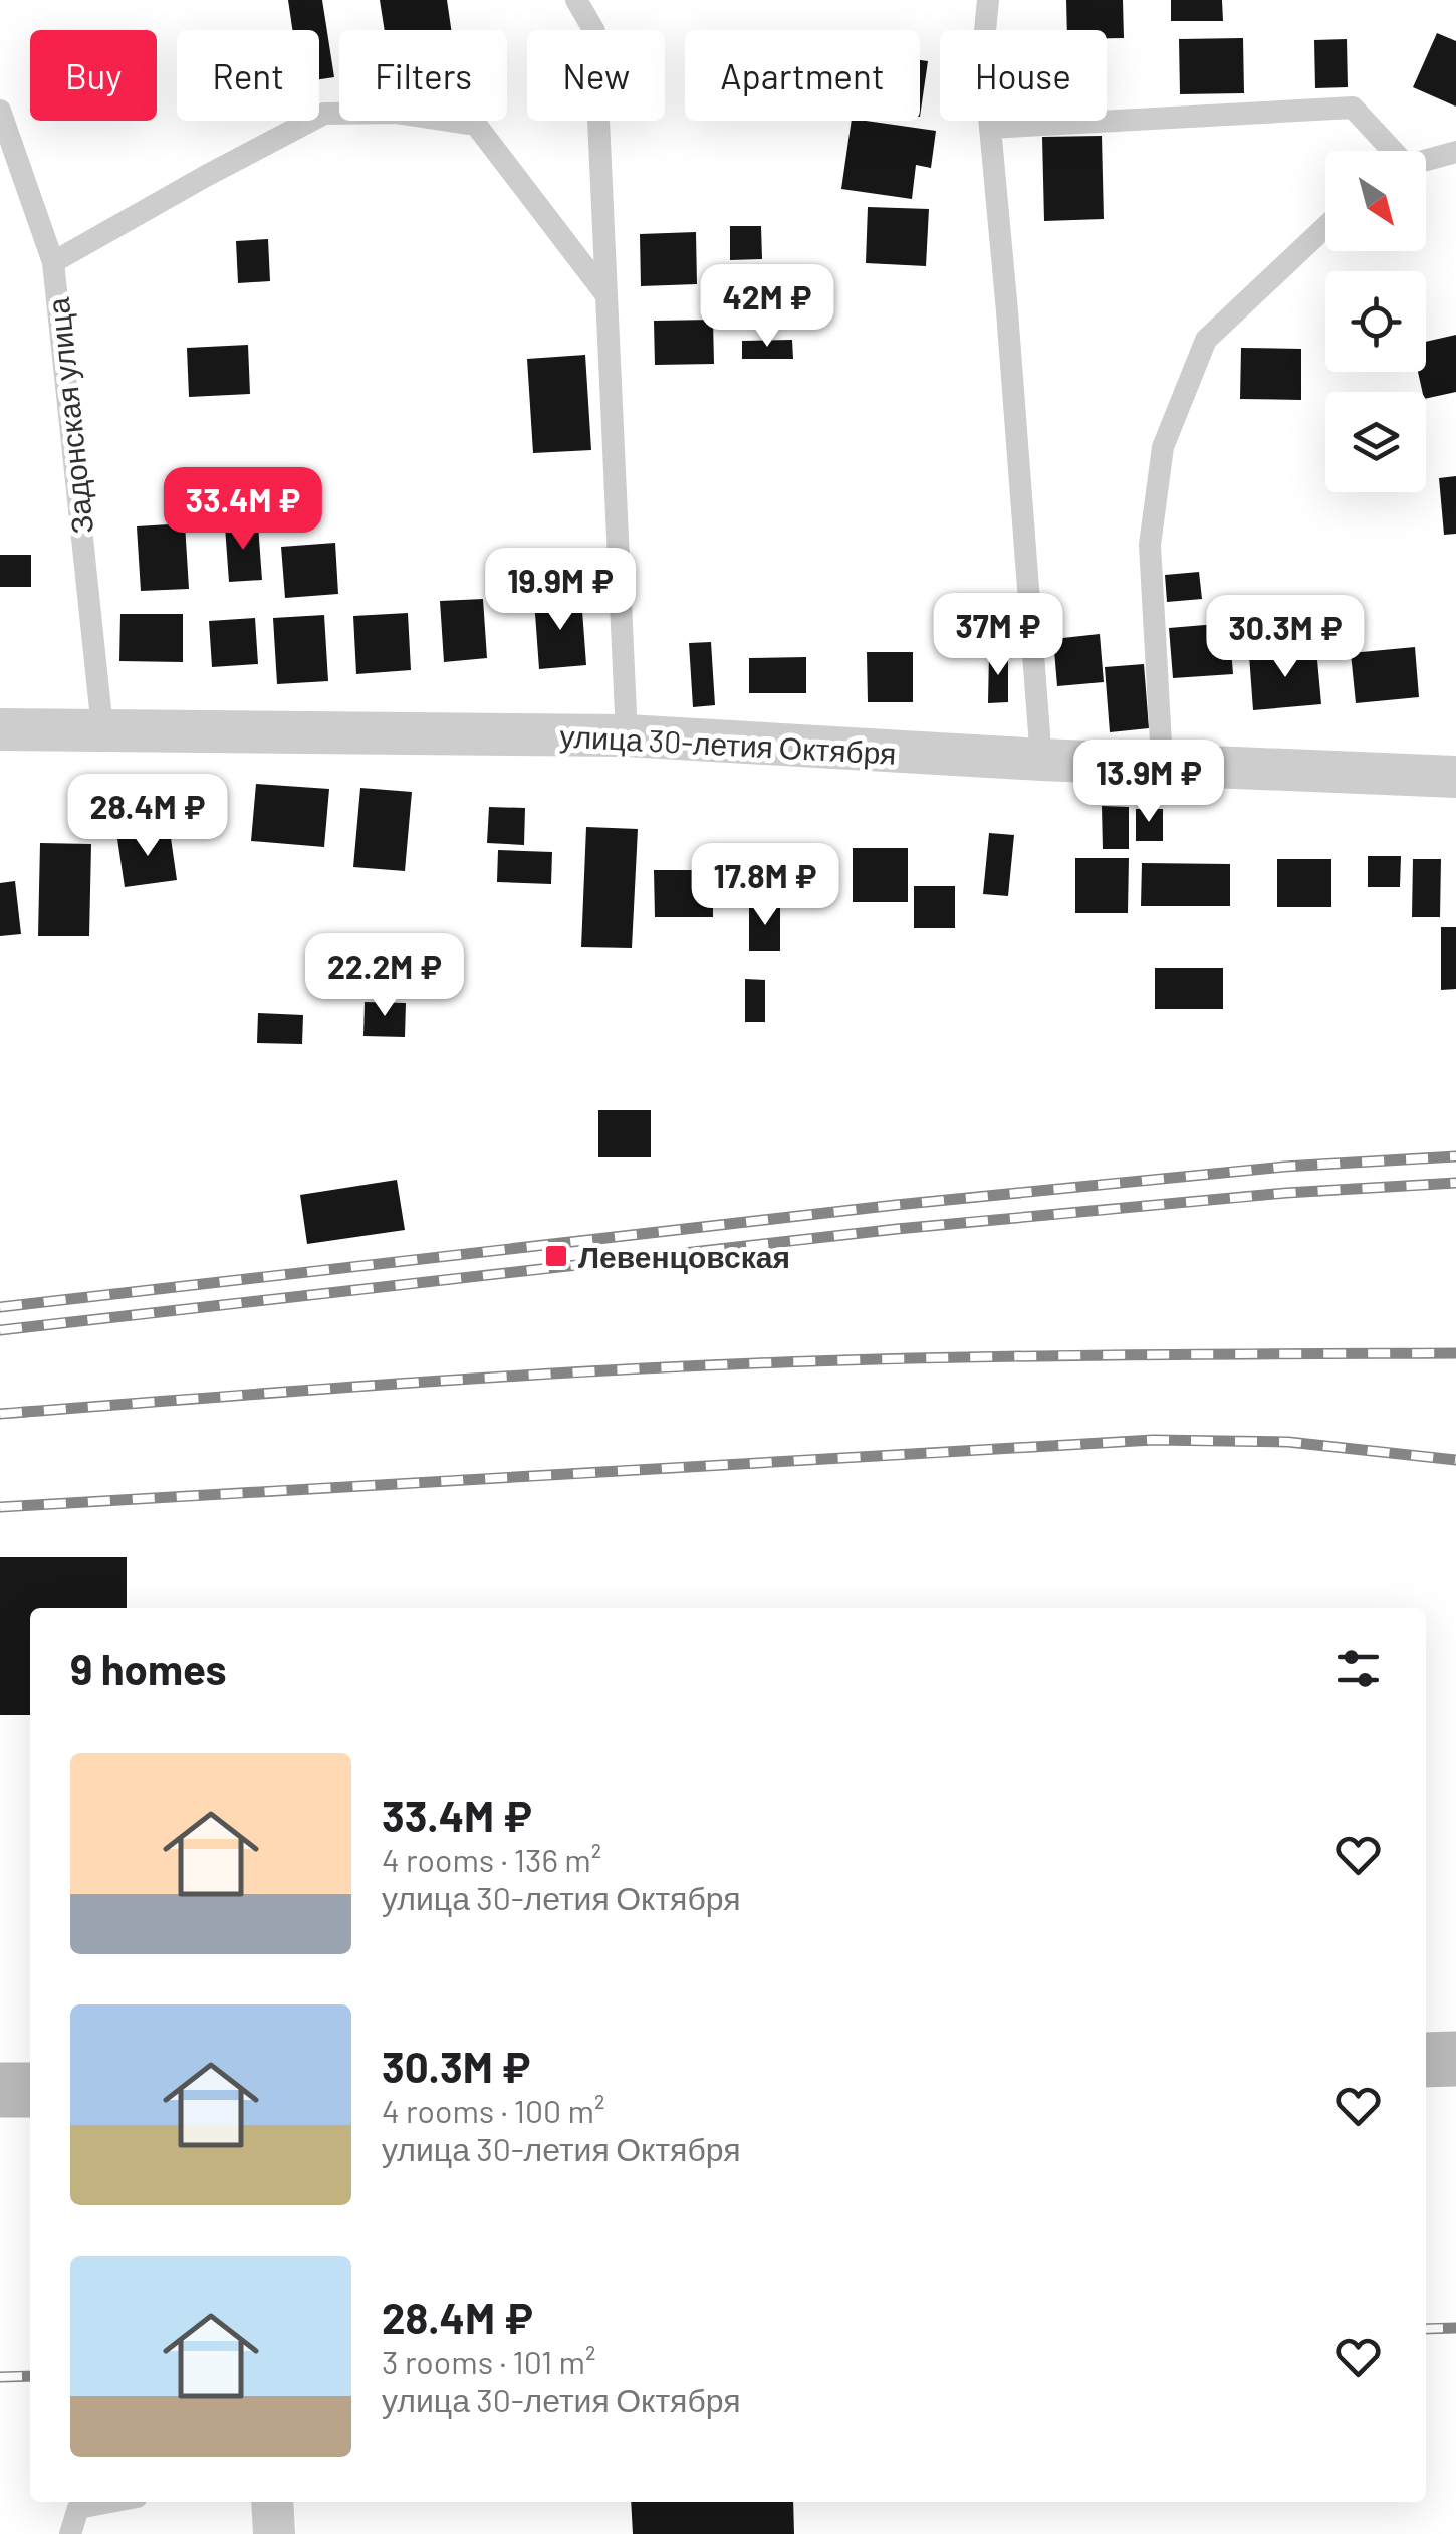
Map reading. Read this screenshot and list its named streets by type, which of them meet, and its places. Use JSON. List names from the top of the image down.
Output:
{
  "streets": {
    "street": ["улица 30-летия Октября"],
    "lane": ["Задонская улица"]
  },
  "crossings": [
    ["Задонская улица", "улица 30-летия Октября"]
  ],
  "places": {
    "transit": ["Левенцовская"]
  },
  "north": "bottom right",
  "page": {
    "chip": [
      "Buy",
      "Rent",
      "Filters",
      "New",
      "Apartment",
      "House"
    ],
    "price": [
      "42M ₽",
      "33.4M ₽",
      "19.9M ₽",
      "37M ₽",
      "30.3M ₽",
      "13.9M ₽",
      "28.4M ₽",
      "17.8M ₽",
      "22.2M ₽"
    ],
    "heading": "9 homes",
    "list": [
      {
        "name": "33.4M ₽",
        "note": "4 rooms · 136 m² · улица 30-летия Октября"
      },
      {
        "name": "30.3M ₽",
        "note": "4 rooms · 100 m² · улица 30-летия Октября"
      },
      {
        "name": "28.4M ₽",
        "note": "3 rooms · 101 m² · улица 30-летия Октября"
      }
    ]
  }
}
